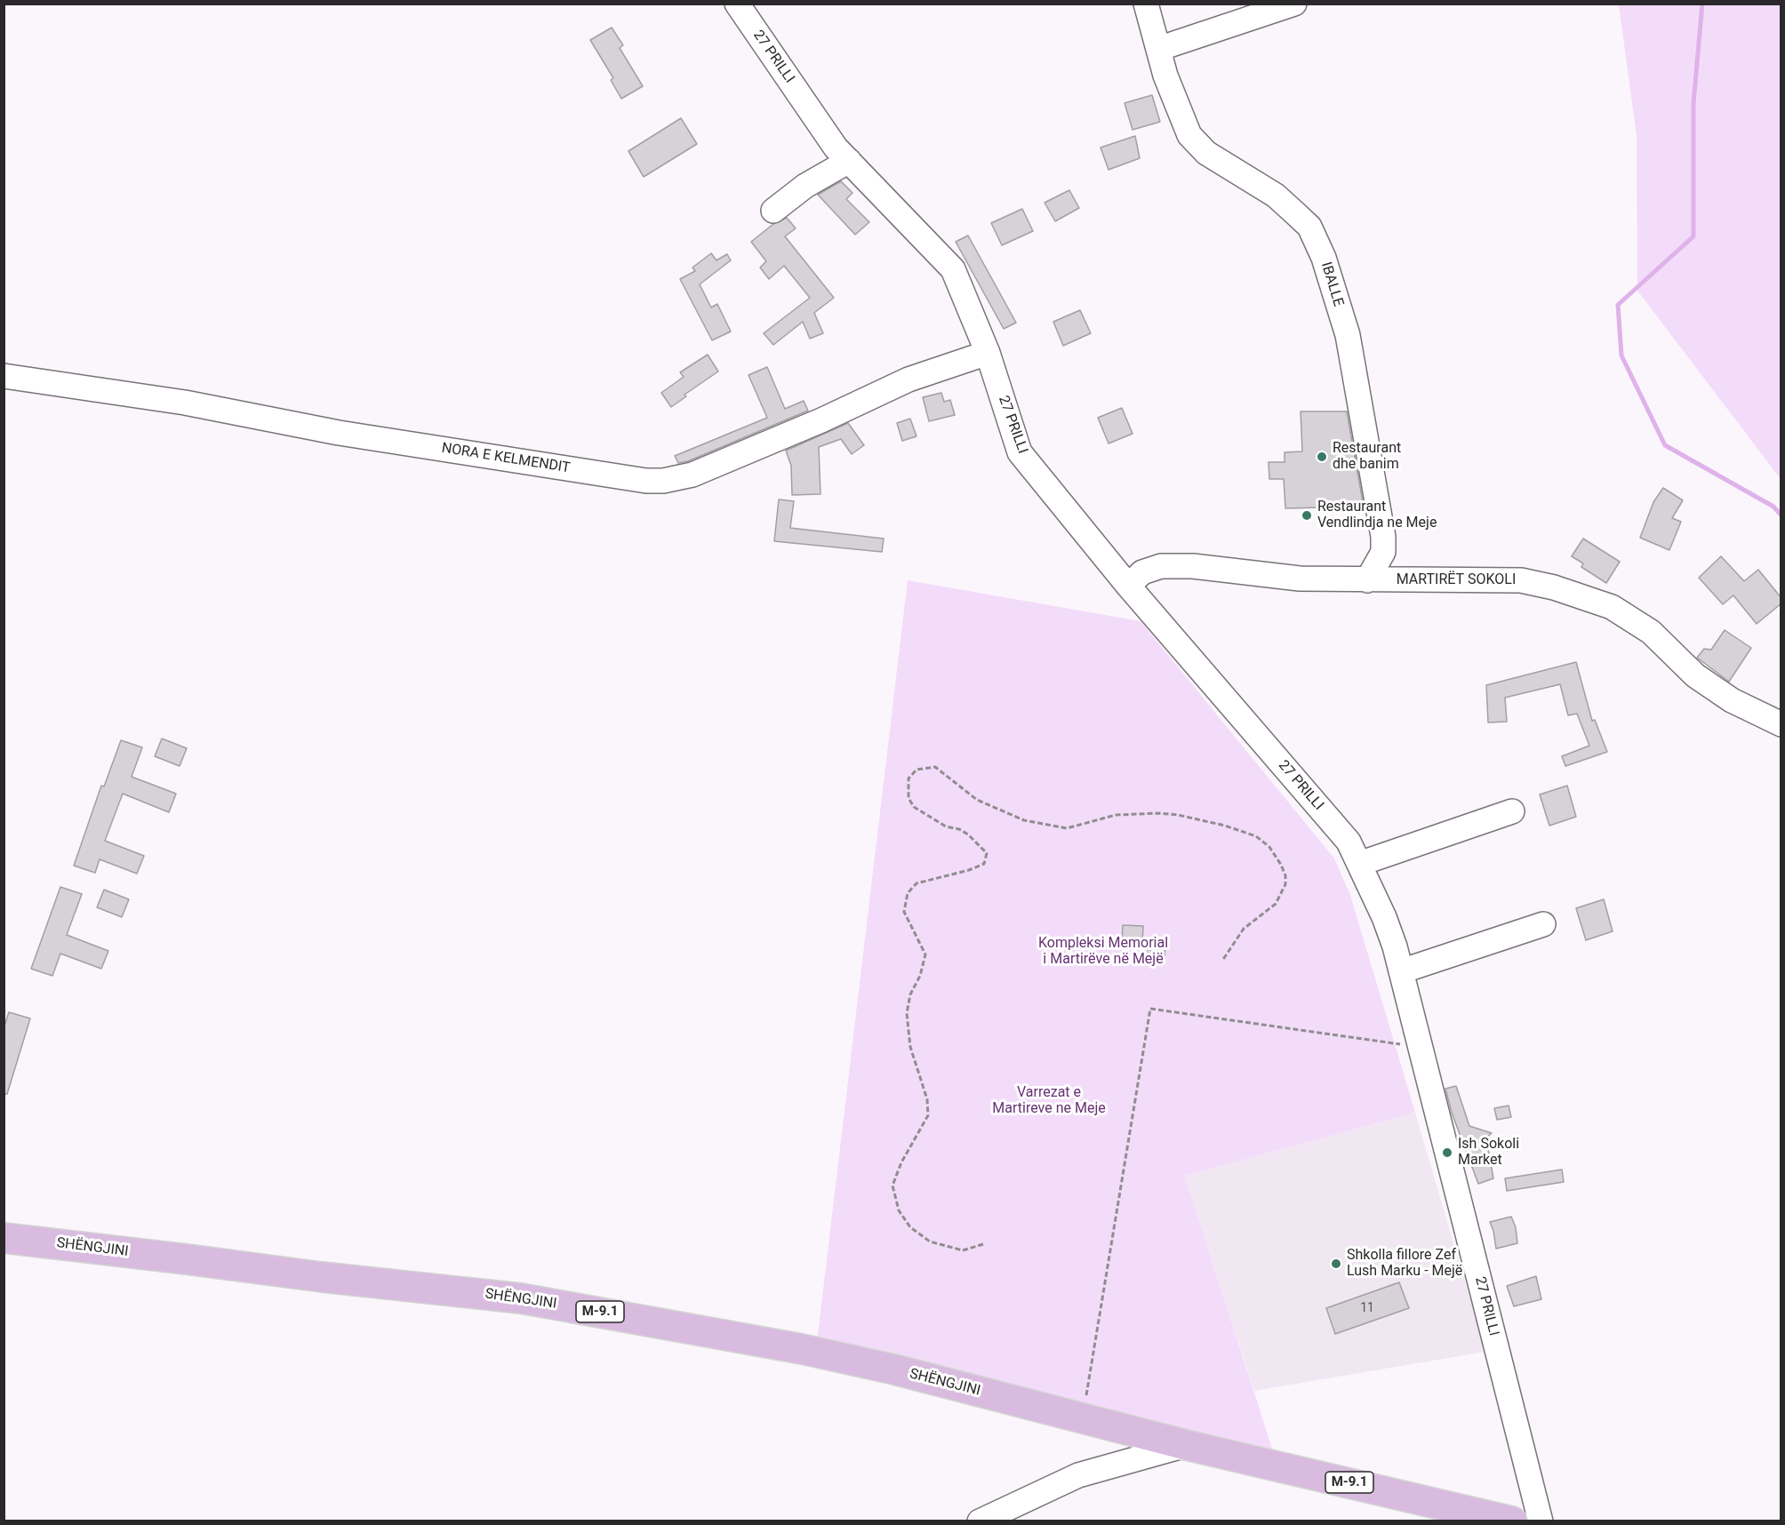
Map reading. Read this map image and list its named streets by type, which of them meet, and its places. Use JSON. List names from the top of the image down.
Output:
{
  "streets": {
    "main road": ["SHËNGJINI", "M-9.1"],
    "street": [
      "27 PRILLI",
      "IBALLE",
      "NORA E KELMENDIT",
      "MARTIRËT SOKOLI"
    ]
  },
  "crossings": [
    ["27 PRILLI", "NORA E KELMENDIT"],
    ["27 PRILLI", "MARTIRËT SOKOLI"],
    ["IBALLE", "MARTIRËT SOKOLI"],
    ["SHËNGJINI", "M-9.1"]
  ],
  "parks": ["Kompleksi Memorial i Martirëve në Mejë", "Varrezat e Martireve ne Meje"],
  "places": [
    "Restaurant dhe banim",
    "Restaurant Vendlindja ne Meje",
    "Ish Sokoli Market",
    "Shkolla fillore Zef Lush Marku - Mejë"
  ],
  "house_numbers": ["11"]
}
